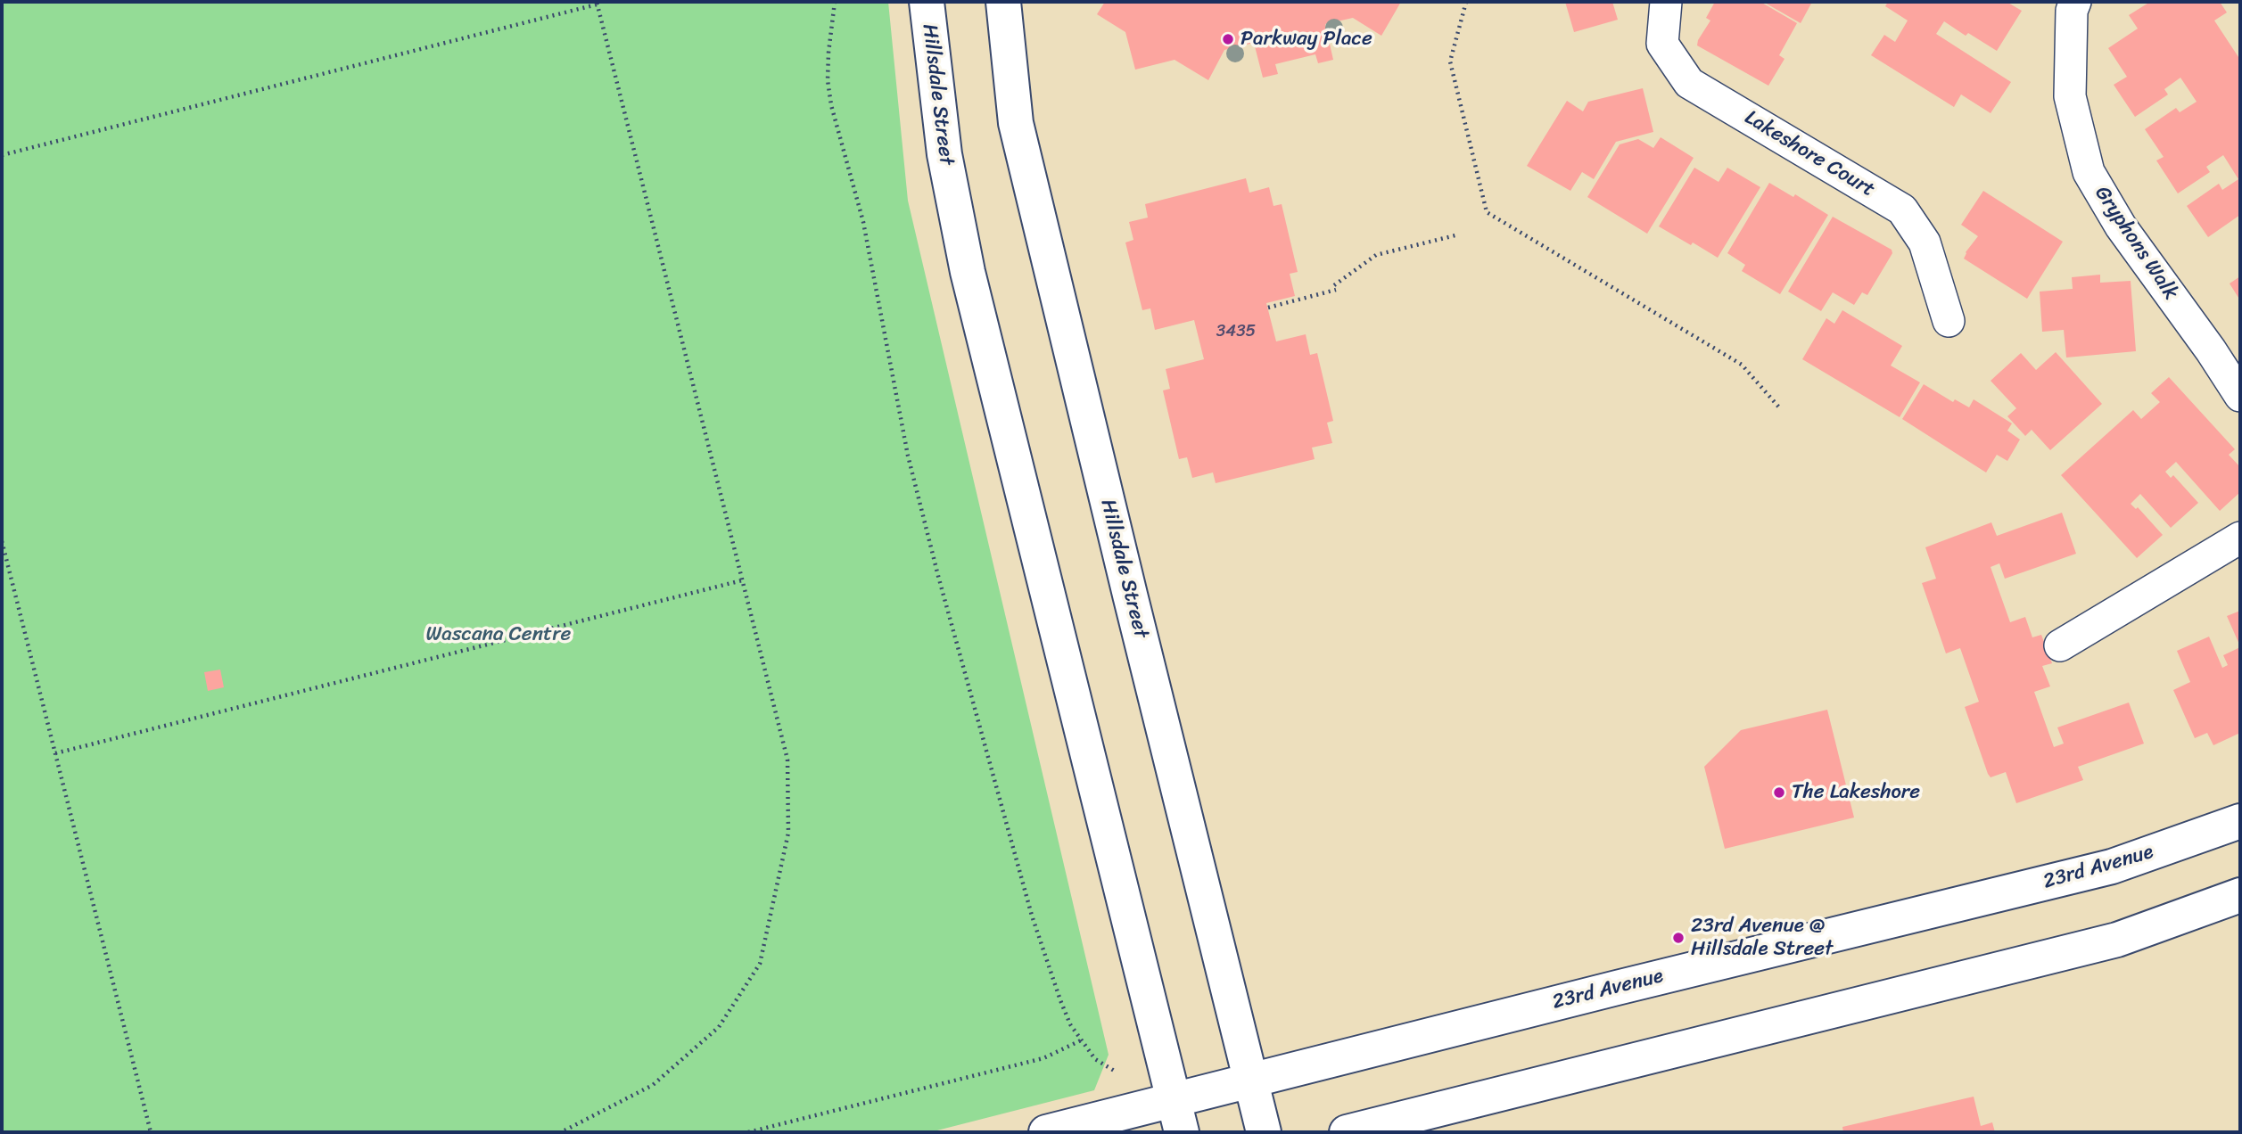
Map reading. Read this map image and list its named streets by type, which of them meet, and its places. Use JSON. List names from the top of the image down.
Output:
{
  "streets": {
    "street": [
      "Hillsdale Street",
      "Lakeshore Court",
      "Gryphons Walk",
      "23rd Avenue"
    ]
  },
  "crossings": [
    ["Hillsdale Street", "23rd Avenue"]
  ],
  "parks": ["Wascana Centre"],
  "places": ["Parkway Place", "The Lakeshore", "23rd Avenue @ Hillsdale Street"],
  "house_numbers": ["3435"]
}
